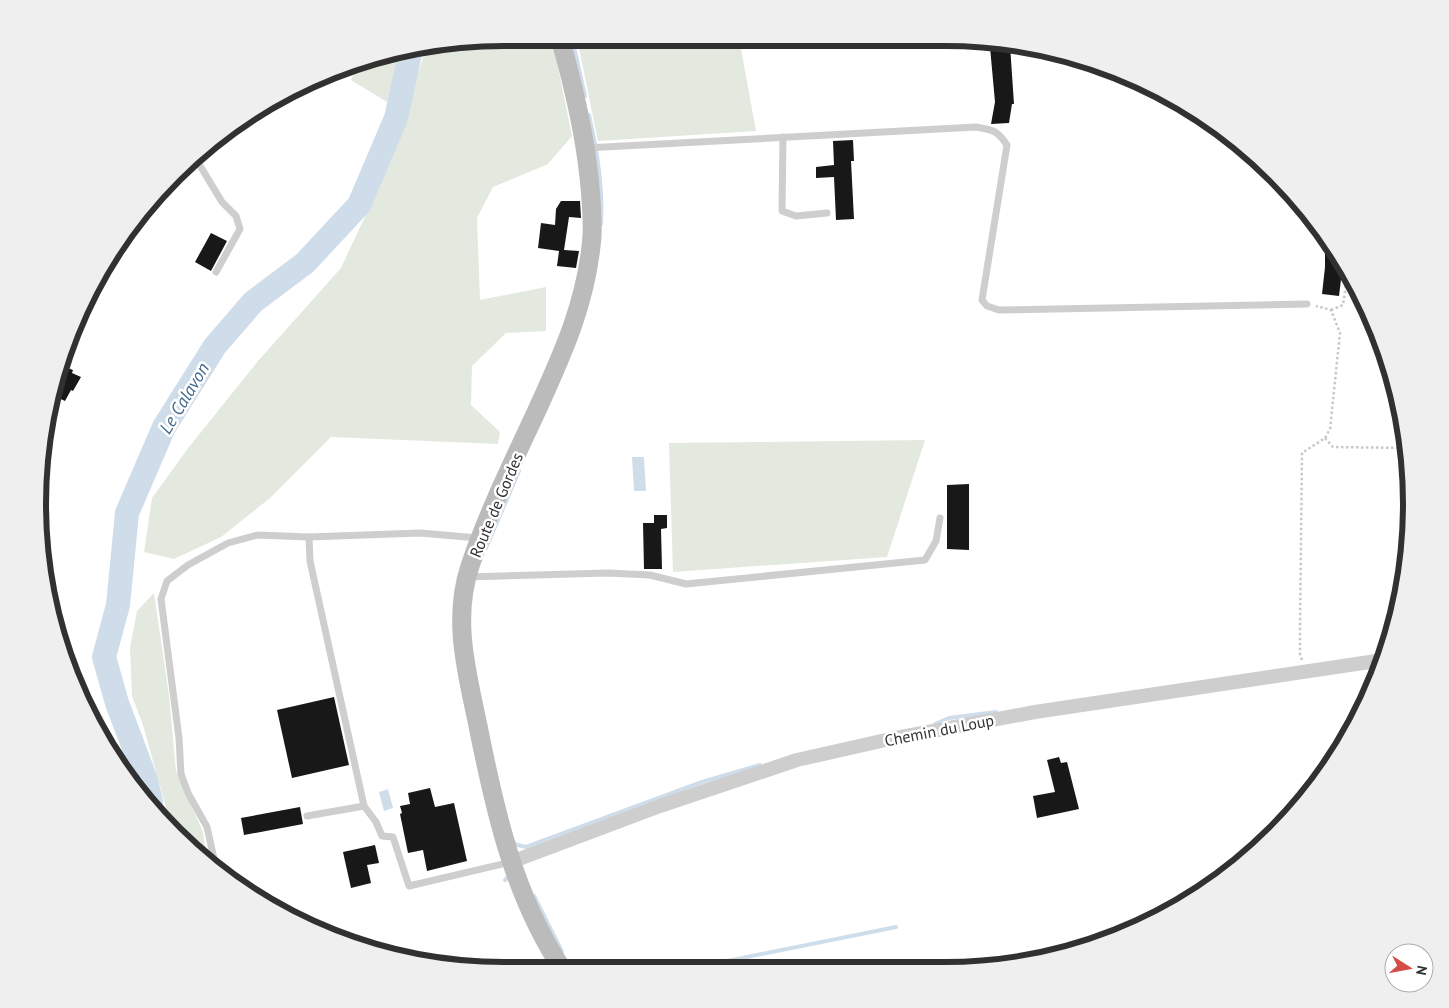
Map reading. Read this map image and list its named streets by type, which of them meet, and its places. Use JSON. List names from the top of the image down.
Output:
{
  "streets": {
    "street": ["Route de Gordes", "Chemin du Loup"]
  },
  "crossings": [
    ["Route de Gordes", "Chemin du Loup"]
  ],
  "water": ["Le Calavon"],
  "north": "right"
}
